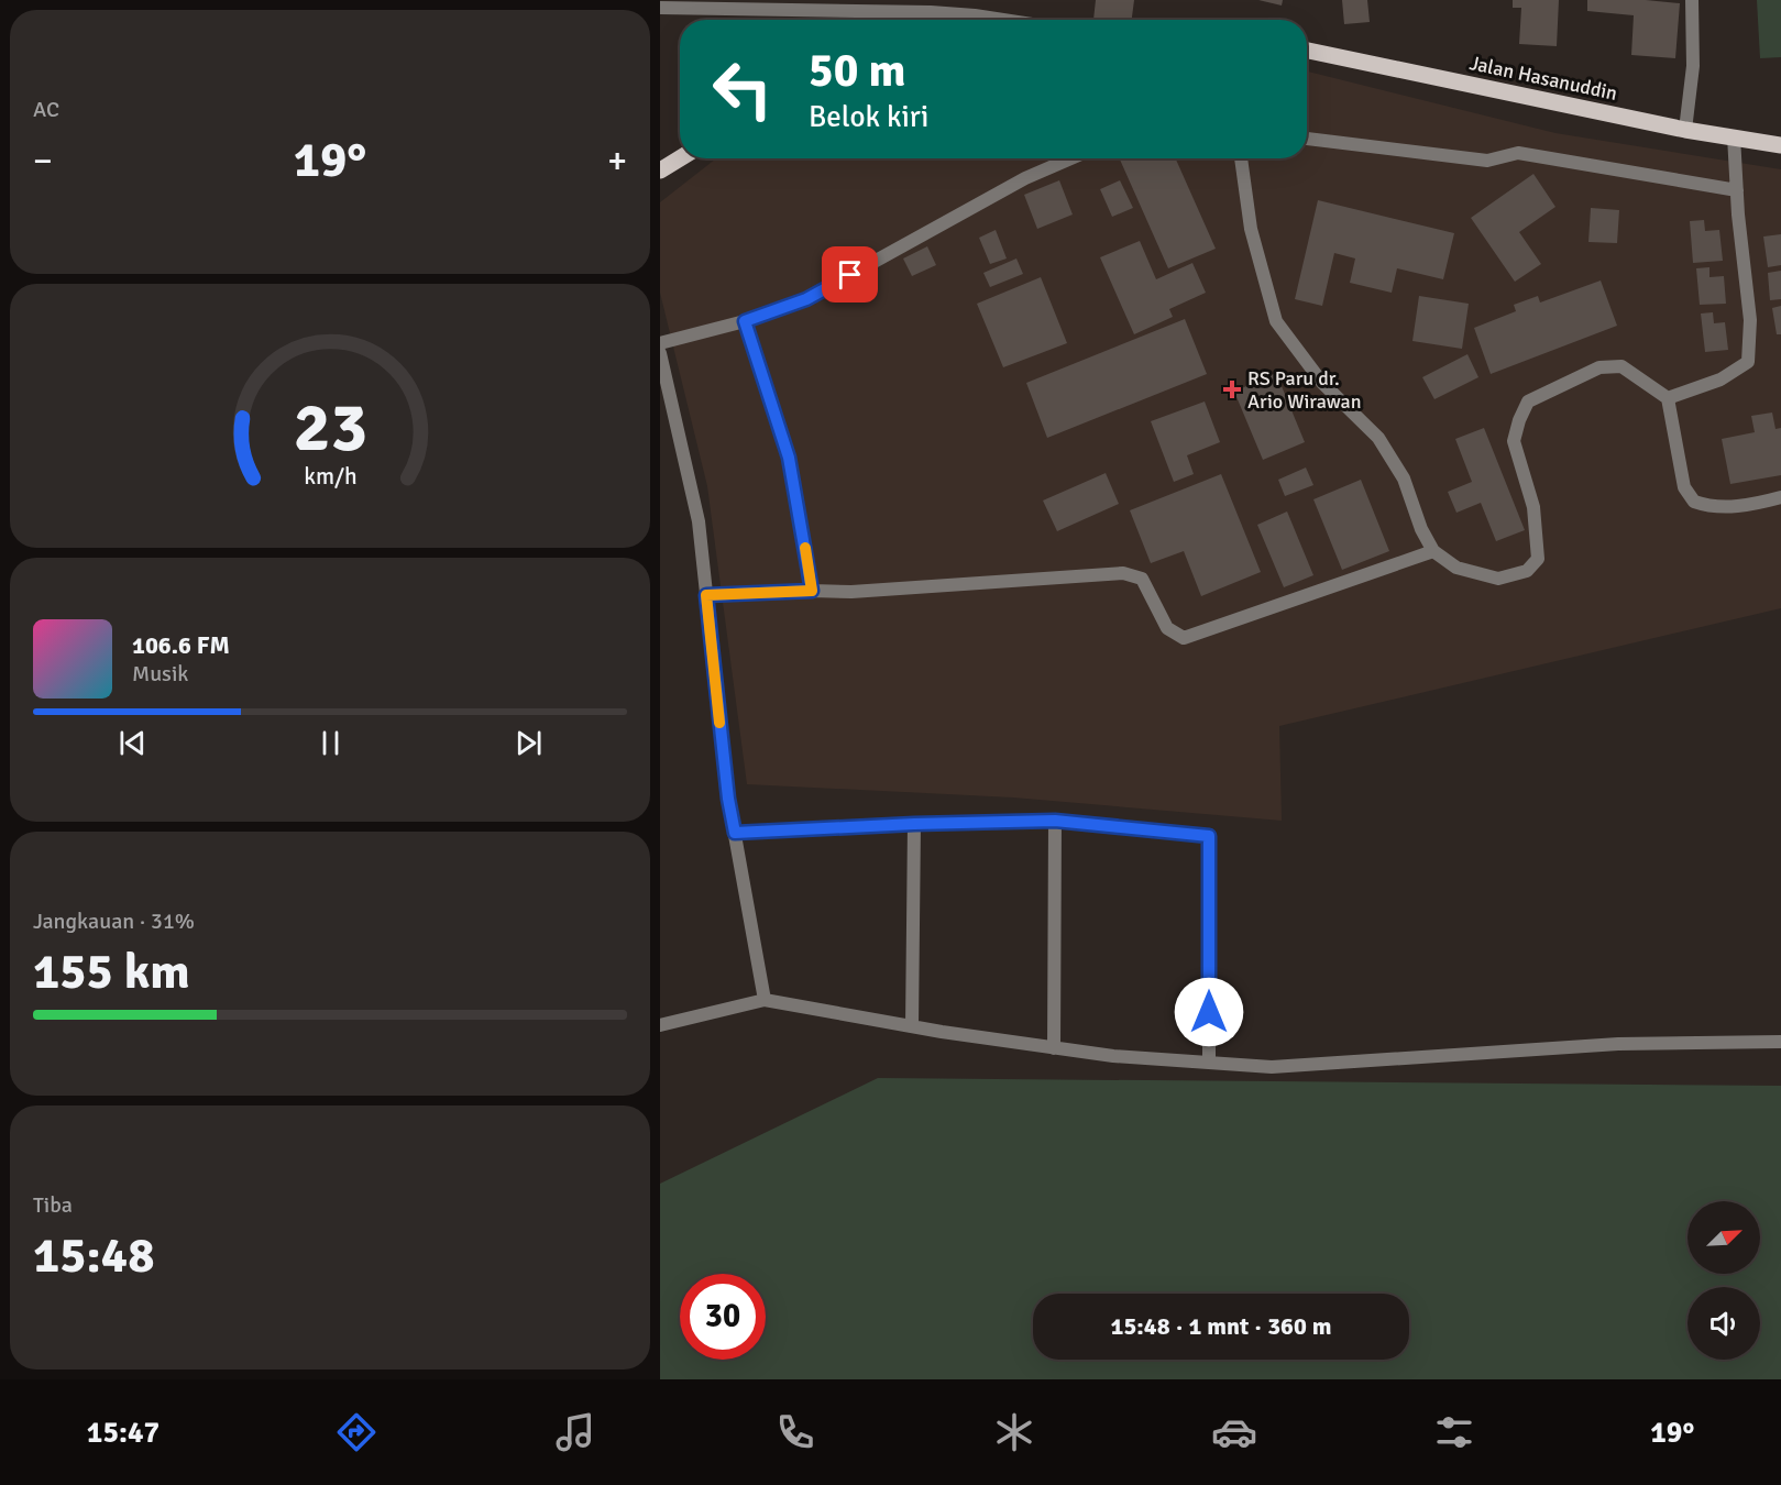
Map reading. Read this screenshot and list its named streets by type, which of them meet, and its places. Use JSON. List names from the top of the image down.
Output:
{
  "streets": {
    "main road": ["Jalan Hasanuddin"]
  },
  "places": {
    "health": ["RS Paru dr. Ario Wirawan"]
  },
  "north": "top right",
  "page": {
    "tile": [
      "AC",
      ["Jangkauan · 31%", "155 km"],
      ["Tiba", "15:48"]
    ],
    "turn": ["50 m", "Belok kiri"],
    "heat": ["−", "19°", "+"],
    "song": ["106.6 FM", "Musik"],
    "limit": "30",
    "trip": "15:48 · 1 mnt · 360 m",
    "tabs": ["15:47", "19°"],
    "gauge": ["23", "km/h"]
  }
}
